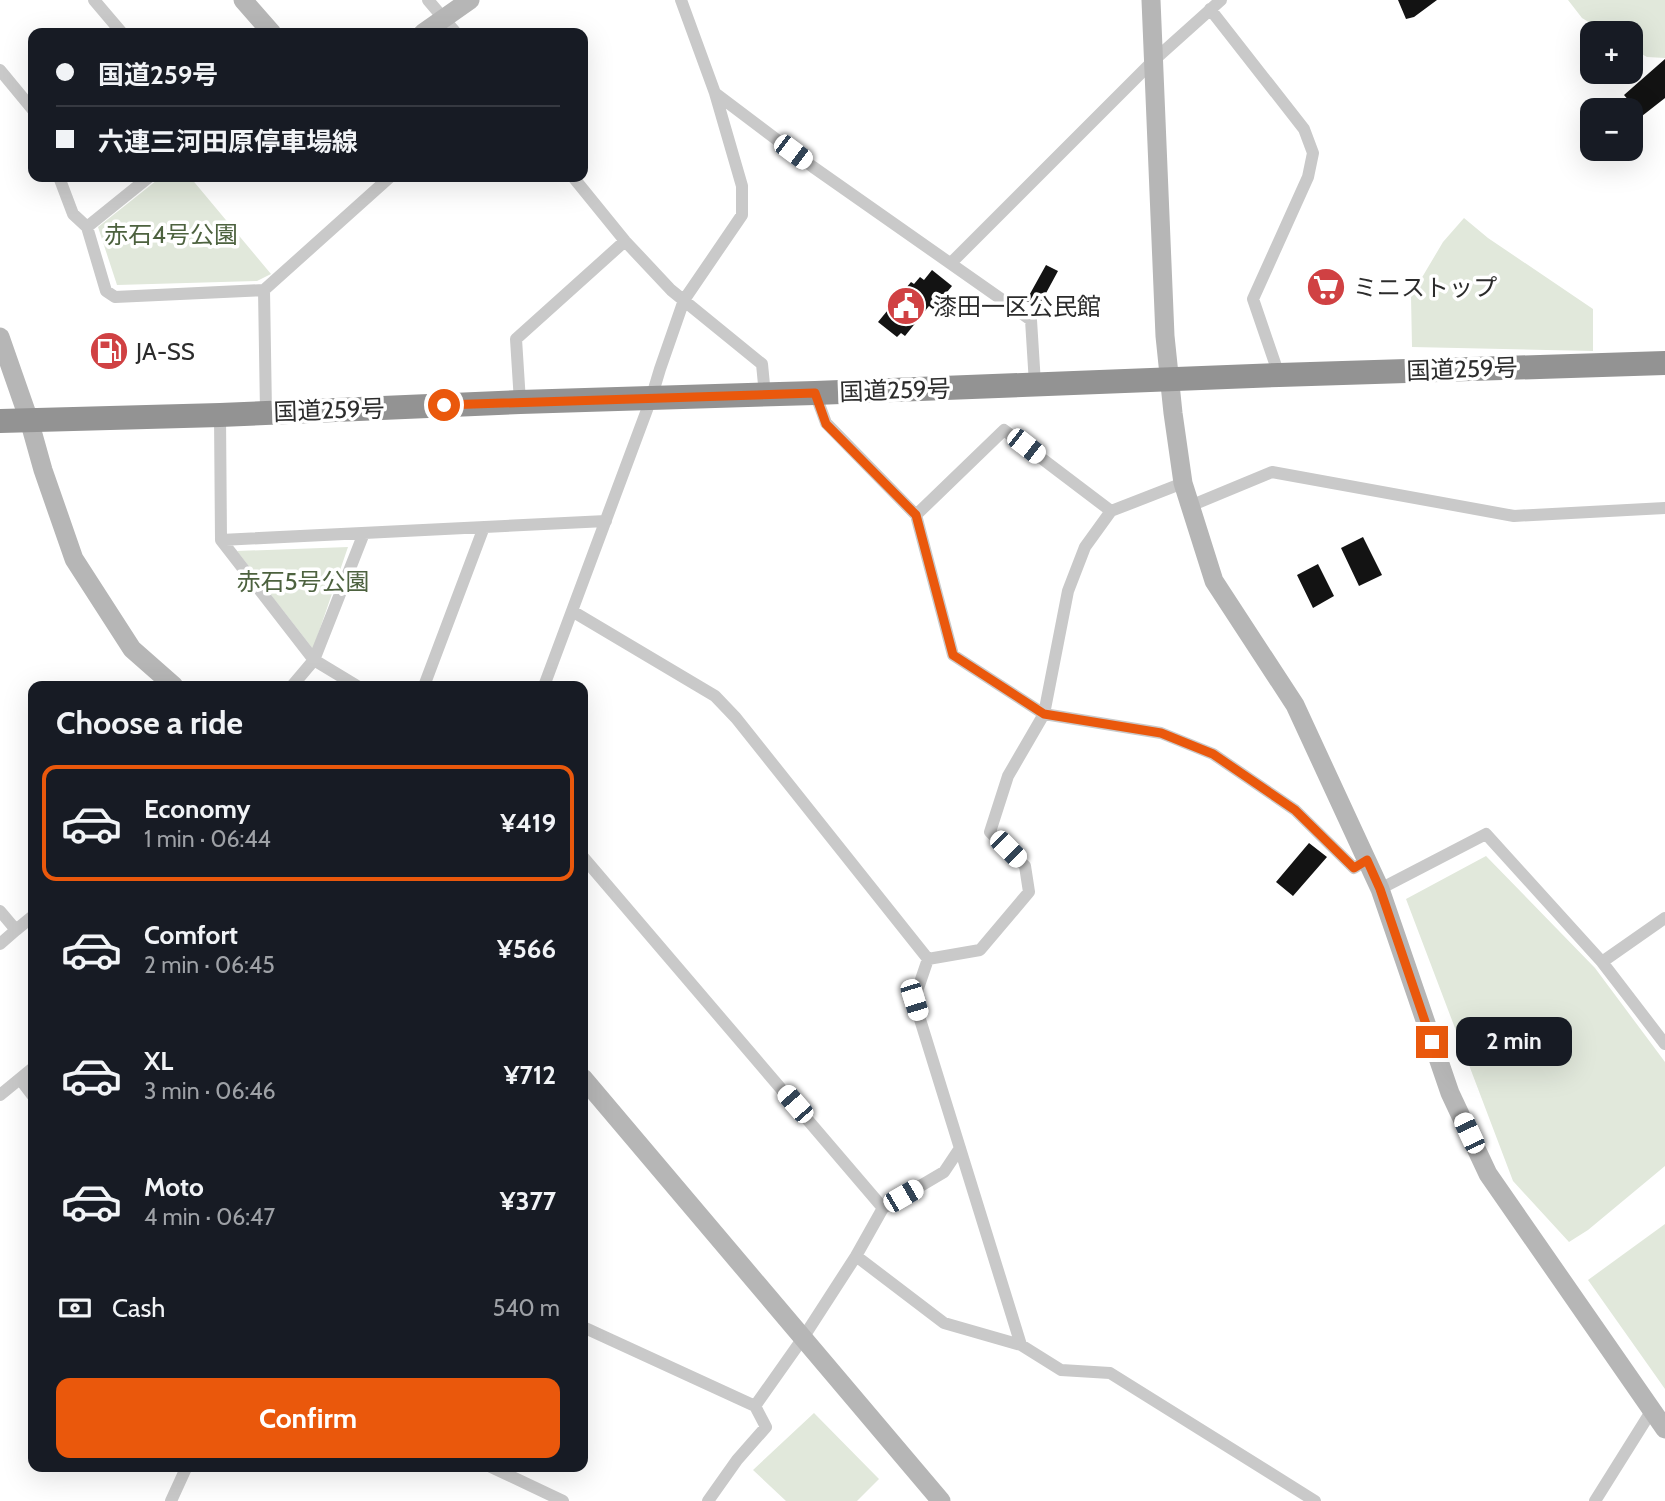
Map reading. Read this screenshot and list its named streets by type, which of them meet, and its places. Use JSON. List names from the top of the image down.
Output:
{
  "streets": {
    "highway": ["国道259号"]
  },
  "parks": ["赤石4号公園", "赤石5号公園"],
  "places": {
    "supermarket": ["ミニストップ"],
    "public building": ["漆田一区公民館"],
    "fuel station": ["JA-SS"]
  },
  "page": {
    "map_buttons": ["+", "−"],
    "banner": ["国道259号", "六連三河田原停車場線"],
    "heading": "Choose a ride",
    "list": [
      {
        "name": "Economy",
        "note": "1 min · 06:44",
        "value": "¥419"
      },
      {
        "name": "Comfort",
        "note": "2 min · 06:45",
        "value": "¥566"
      },
      {
        "name": "XL",
        "note": "3 min · 06:46",
        "value": "¥712"
      },
      {
        "name": "Moto",
        "note": "4 min · 06:47",
        "value": "¥377"
      }
    ],
    "bubble": "2 min",
    "pay": ["Cash", "540 m"],
    "buttons": "Confirm"
  }
}
